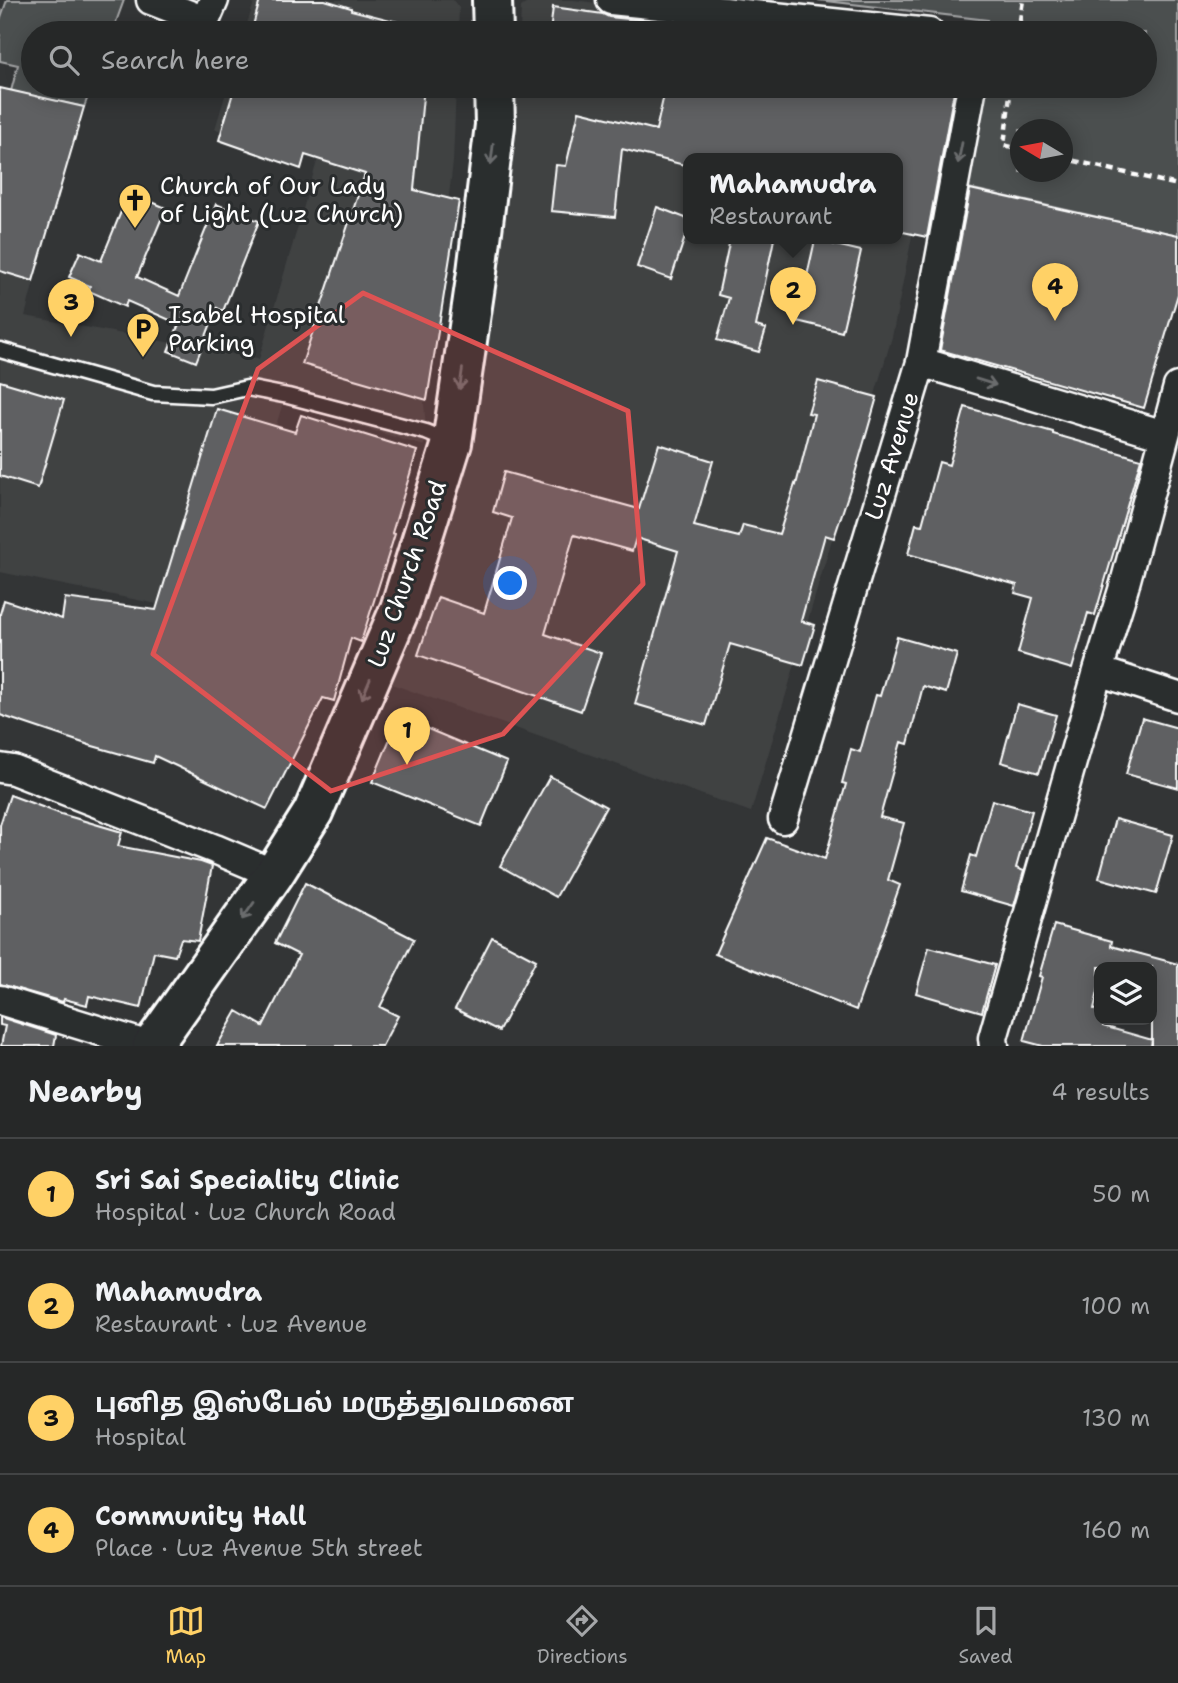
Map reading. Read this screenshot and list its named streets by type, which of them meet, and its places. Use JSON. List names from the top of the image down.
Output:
{
  "streets": {
    "main road": ["Luz Church Road"],
    "street": ["Luz Avenue"]
  },
  "one_way": ["Luz Avenue", "Luz Church Road"],
  "places": {
    "church": ["Church of Our Lady of Light (Luz Church)"],
    "parking": ["Isabel Hospital Parking"]
  },
  "north": "left",
  "page": {
    "search": "Search here",
    "popup": ["Mahamudra", "Restaurant"],
    "pins": [
      "4",
      "2",
      "3",
      "1"
    ],
    "heading": ["Nearby", "4 results"],
    "list": [
      {
        "mark": "1",
        "name": "Sri Sai Speciality Clinic",
        "note": "Hospital · Luz Church Road",
        "value": "50 m"
      },
      {
        "mark": "2",
        "name": "Mahamudra",
        "note": "Restaurant · Luz Avenue",
        "value": "100 m"
      },
      {
        "mark": "3",
        "name": "புனித இஸ்பேல் மருத்துவமனை",
        "note": "Hospital",
        "value": "130 m"
      },
      {
        "mark": "4",
        "name": "Community Hall",
        "note": "Place · Luz Avenue 5th street",
        "value": "160 m"
      }
    ],
    "nav": ["Map", "Directions", "Saved"]
  }
}
